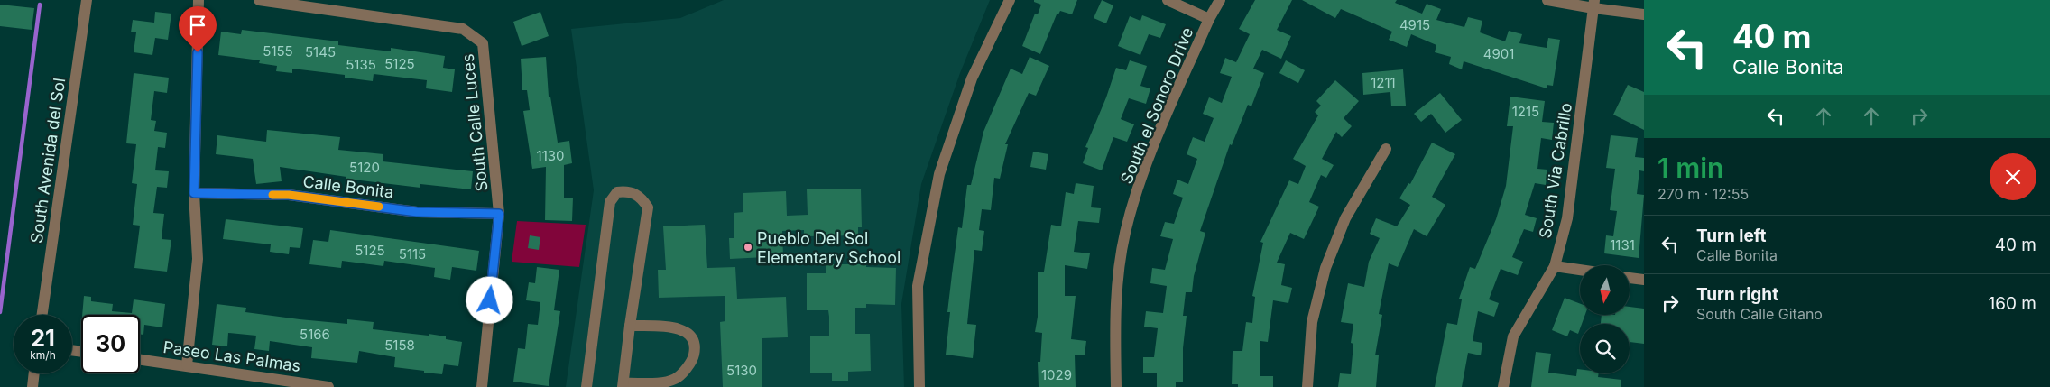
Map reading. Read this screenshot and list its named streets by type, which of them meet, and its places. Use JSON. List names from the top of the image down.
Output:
{
  "streets": {
    "street": [
      "South el Sonoro Drive",
      "South Calle Luces",
      "South Avenida del Sol",
      "South Via Cabrillo",
      "Calle Bonita",
      "Paseo Las Palmas"
    ]
  },
  "crossings": [
    ["South Calle Luces", "Calle Bonita"]
  ],
  "places": ["Pueblo Del Sol Elementary School"],
  "house_numbers": [
    "4915",
    "5155",
    "5145",
    "4901",
    "5125",
    "5135",
    "1211",
    "1215",
    "1130",
    "5120",
    "1131",
    "5125",
    "5115",
    "5166",
    "5158",
    "5130",
    "1029"
  ],
  "north": "bottom",
  "page": {
    "turn": ["40 m", "Calle Bonita"],
    "heading": ["1 min", "270 m · 12:55"],
    "list": [
      {
        "name": "Turn left",
        "note": "Calle Bonita",
        "value": "40 m"
      },
      {
        "name": "Turn right",
        "note": "South Calle Gitano",
        "value": "160 m"
      }
    ],
    "speed": "21 km/h",
    "limit": "30"
  }
}
